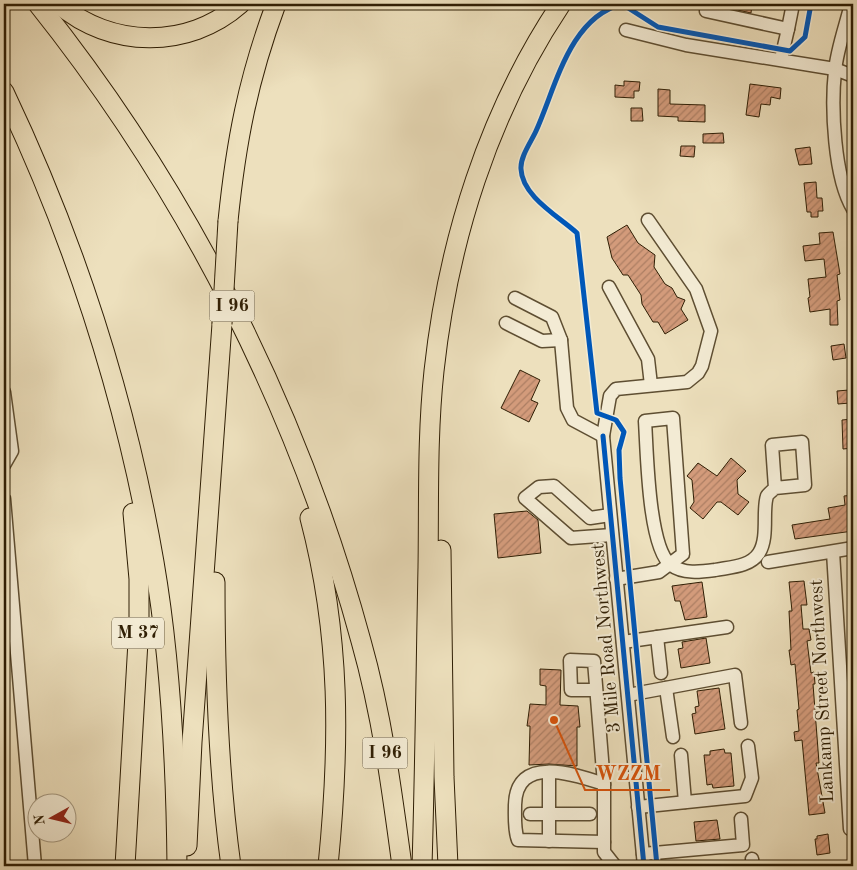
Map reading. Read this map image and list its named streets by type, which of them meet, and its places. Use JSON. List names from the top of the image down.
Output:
{
  "streets": {
    "highway": ["I 96", "M 37"],
    "street": ["3 Mile Road Northwest", "Lankamp Street Northwest"]
  },
  "places": ["WZZM"],
  "north": "left"
}
